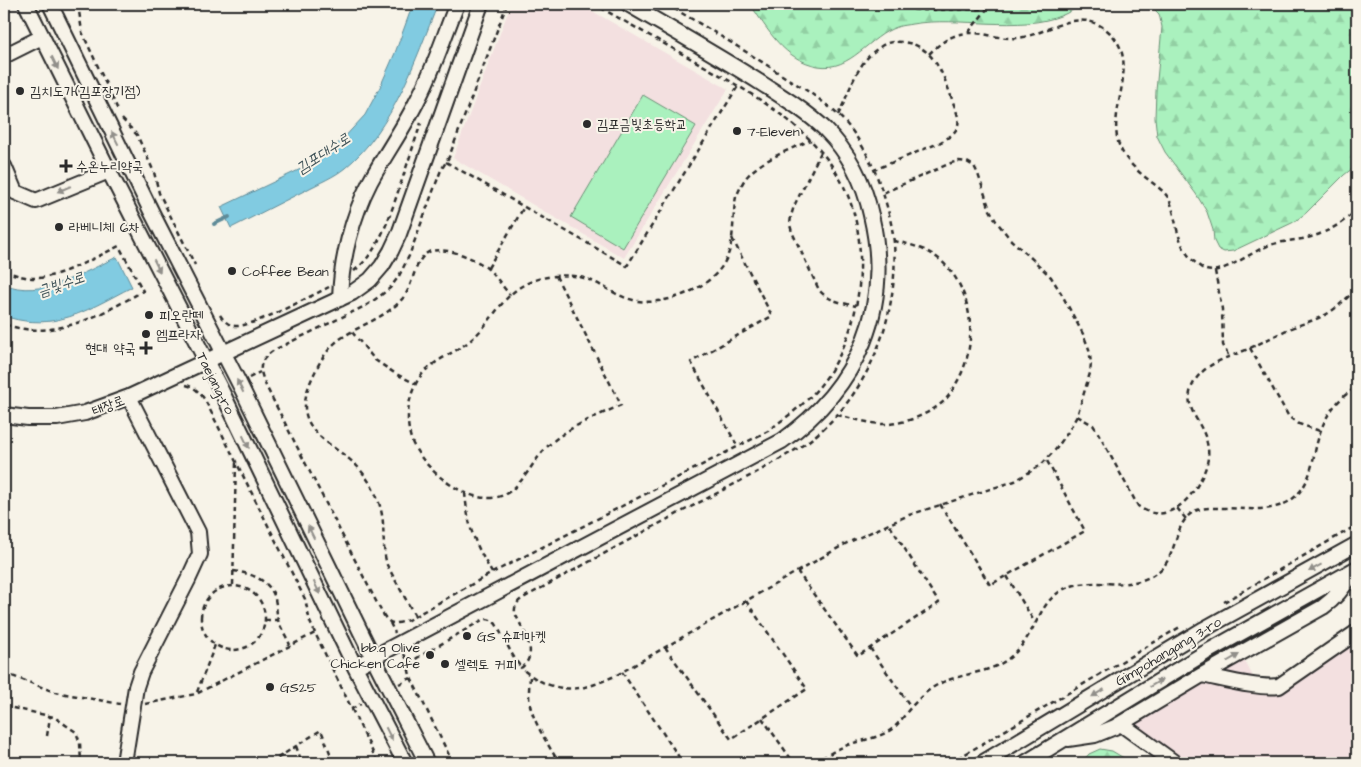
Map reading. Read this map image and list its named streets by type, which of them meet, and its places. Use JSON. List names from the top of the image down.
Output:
{
  "streets": {
    "street": ["Taejang-ro", "태장로", "Gimpohangang 3-ro"]
  },
  "crossings": [
    ["Taejang-ro", "태장로"]
  ],
  "water": ["김포대수로", "금빛수로"],
  "places": {
    "other": [
      "김치도가(김포장기점)",
      "김포금빛초등학교",
      "7-Eleven",
      "라베니체 6차",
      "Coffee Bean",
      "피오란떼",
      "엠프라자",
      "GS 슈퍼마켓",
      "bb.q Olive Chicken Cafe",
      "셀렉토 커피",
      "GS25"
    ],
    "health": ["수온누리약국", "현대 약국"]
  }
}
